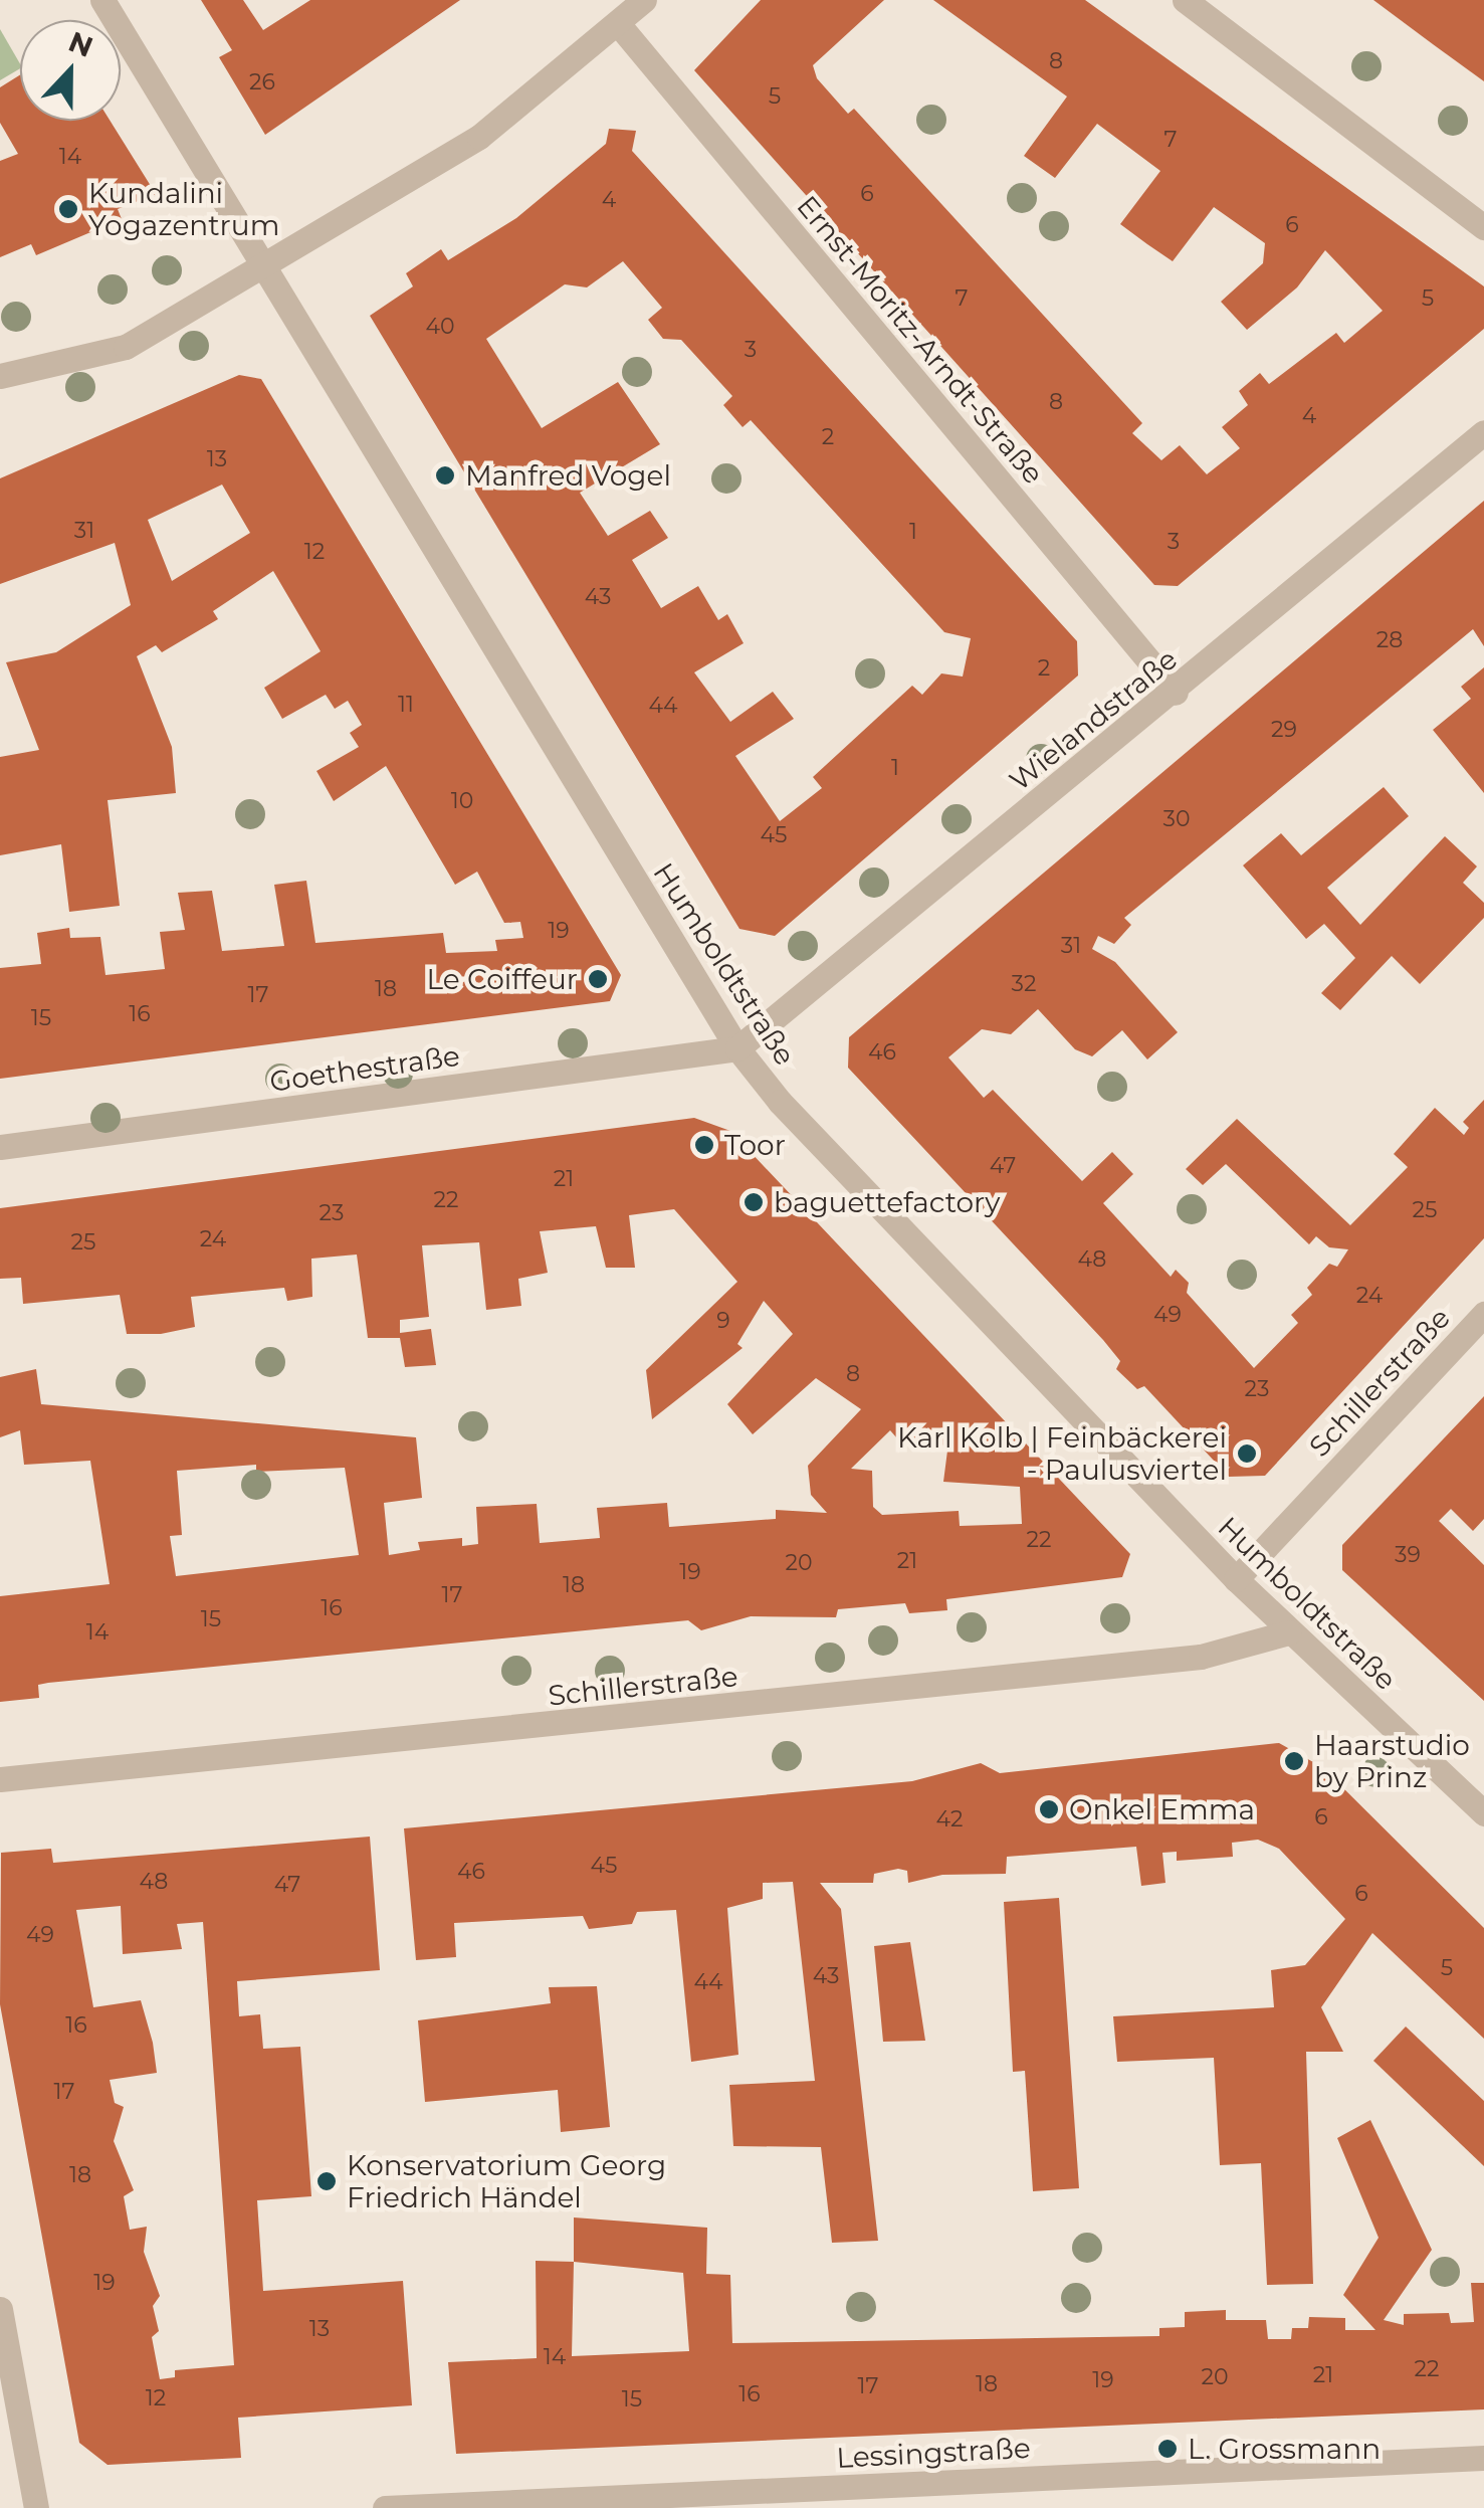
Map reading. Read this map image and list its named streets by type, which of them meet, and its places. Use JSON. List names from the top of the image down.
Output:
{
  "streets": {
    "street": [
      "Ernst-Moritz-Arndt-Straße",
      "Wielandstraße",
      "Humboldtstraße",
      "Goethestraße",
      "Schillerstraße",
      "Lessingstraße"
    ]
  },
  "crossings": [
    ["Ernst-Moritz-Arndt-Straße", "Wielandstraße"],
    ["Wielandstraße", "Humboldtstraße"],
    ["Wielandstraße", "Goethestraße"],
    ["Humboldtstraße", "Goethestraße"],
    ["Humboldtstraße", "Schillerstraße"]
  ],
  "places": [
    "Kundalini Yogazentrum",
    "Manfred Vogel",
    "Le Coiffeur",
    "Toor",
    "baguettefactory",
    "Karl Kolb | Feinbäckerei - Paulusviertel",
    "Haarstudio by Prinz",
    "Onkel Emma",
    "Konservatorium Georg Friedrich Händel",
    "L. Grossmann"
  ],
  "house_numbers": [
    "8",
    "26",
    "5",
    "7",
    "14",
    "6",
    "4",
    "6",
    "7",
    "5",
    "40",
    "3",
    "8",
    "4",
    "2",
    "13",
    "31",
    "1",
    "3",
    "12",
    "43",
    "28",
    "2",
    "11",
    "44",
    "29",
    "1",
    "10",
    "30",
    "45",
    "19",
    "31",
    "32",
    "18",
    "17",
    "16",
    "15",
    "46",
    "47",
    "21",
    "22",
    "25",
    "23",
    "24",
    "25",
    "48",
    "24",
    "49",
    "9",
    "8",
    "23",
    "22",
    "39",
    "21",
    "20",
    "19",
    "18",
    "17",
    "16",
    "15",
    "14",
    "6",
    "42",
    "45",
    "46",
    "48",
    "47",
    "6",
    "49",
    "5",
    "43",
    "44",
    "16",
    "17",
    "18",
    "19",
    "13",
    "14",
    "22",
    "21",
    "20",
    "19",
    "18",
    "17",
    "16",
    "12",
    "15"
  ],
  "north": "top"
}
